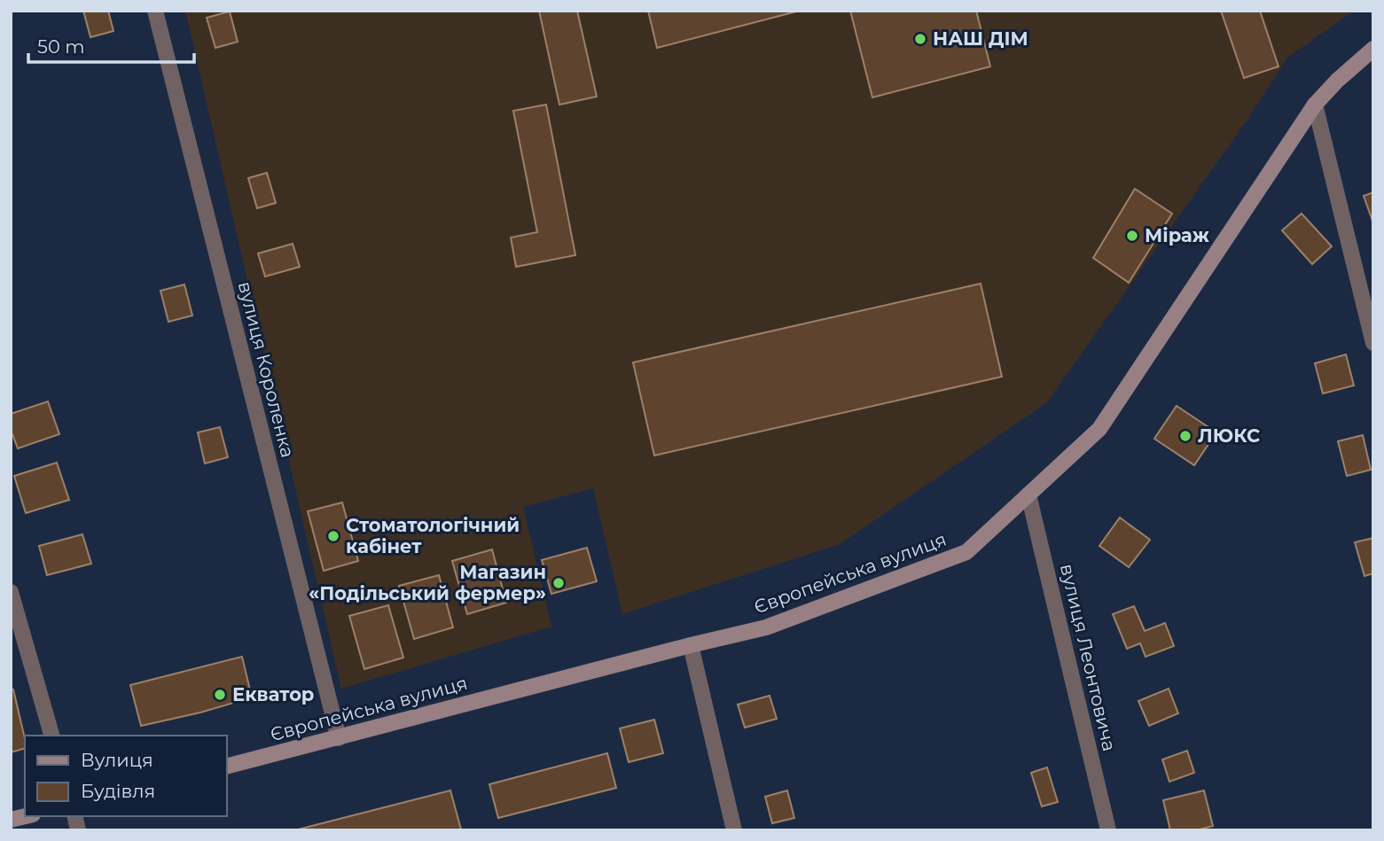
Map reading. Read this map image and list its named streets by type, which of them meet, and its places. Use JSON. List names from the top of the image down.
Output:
{
  "streets": {
    "main road": ["Європейська вулиця"],
    "street": ["вулиця Короленка", "вулиця Леонтовича"]
  },
  "crossings": [
    ["вулиця Короленка", "Європейська вулиця"],
    ["Європейська вулиця", "вулиця Леонтовича"]
  ],
  "places": [
    "НАШ ДІМ",
    "Міраж",
    "ЛЮКС",
    "Стоматологічний кабінет",
    "Магазин «Подільський фермер»",
    "Екватор"
  ],
  "legend": ["Вулиця", "Будівля"],
  "scale_bar": "50 m"
}
